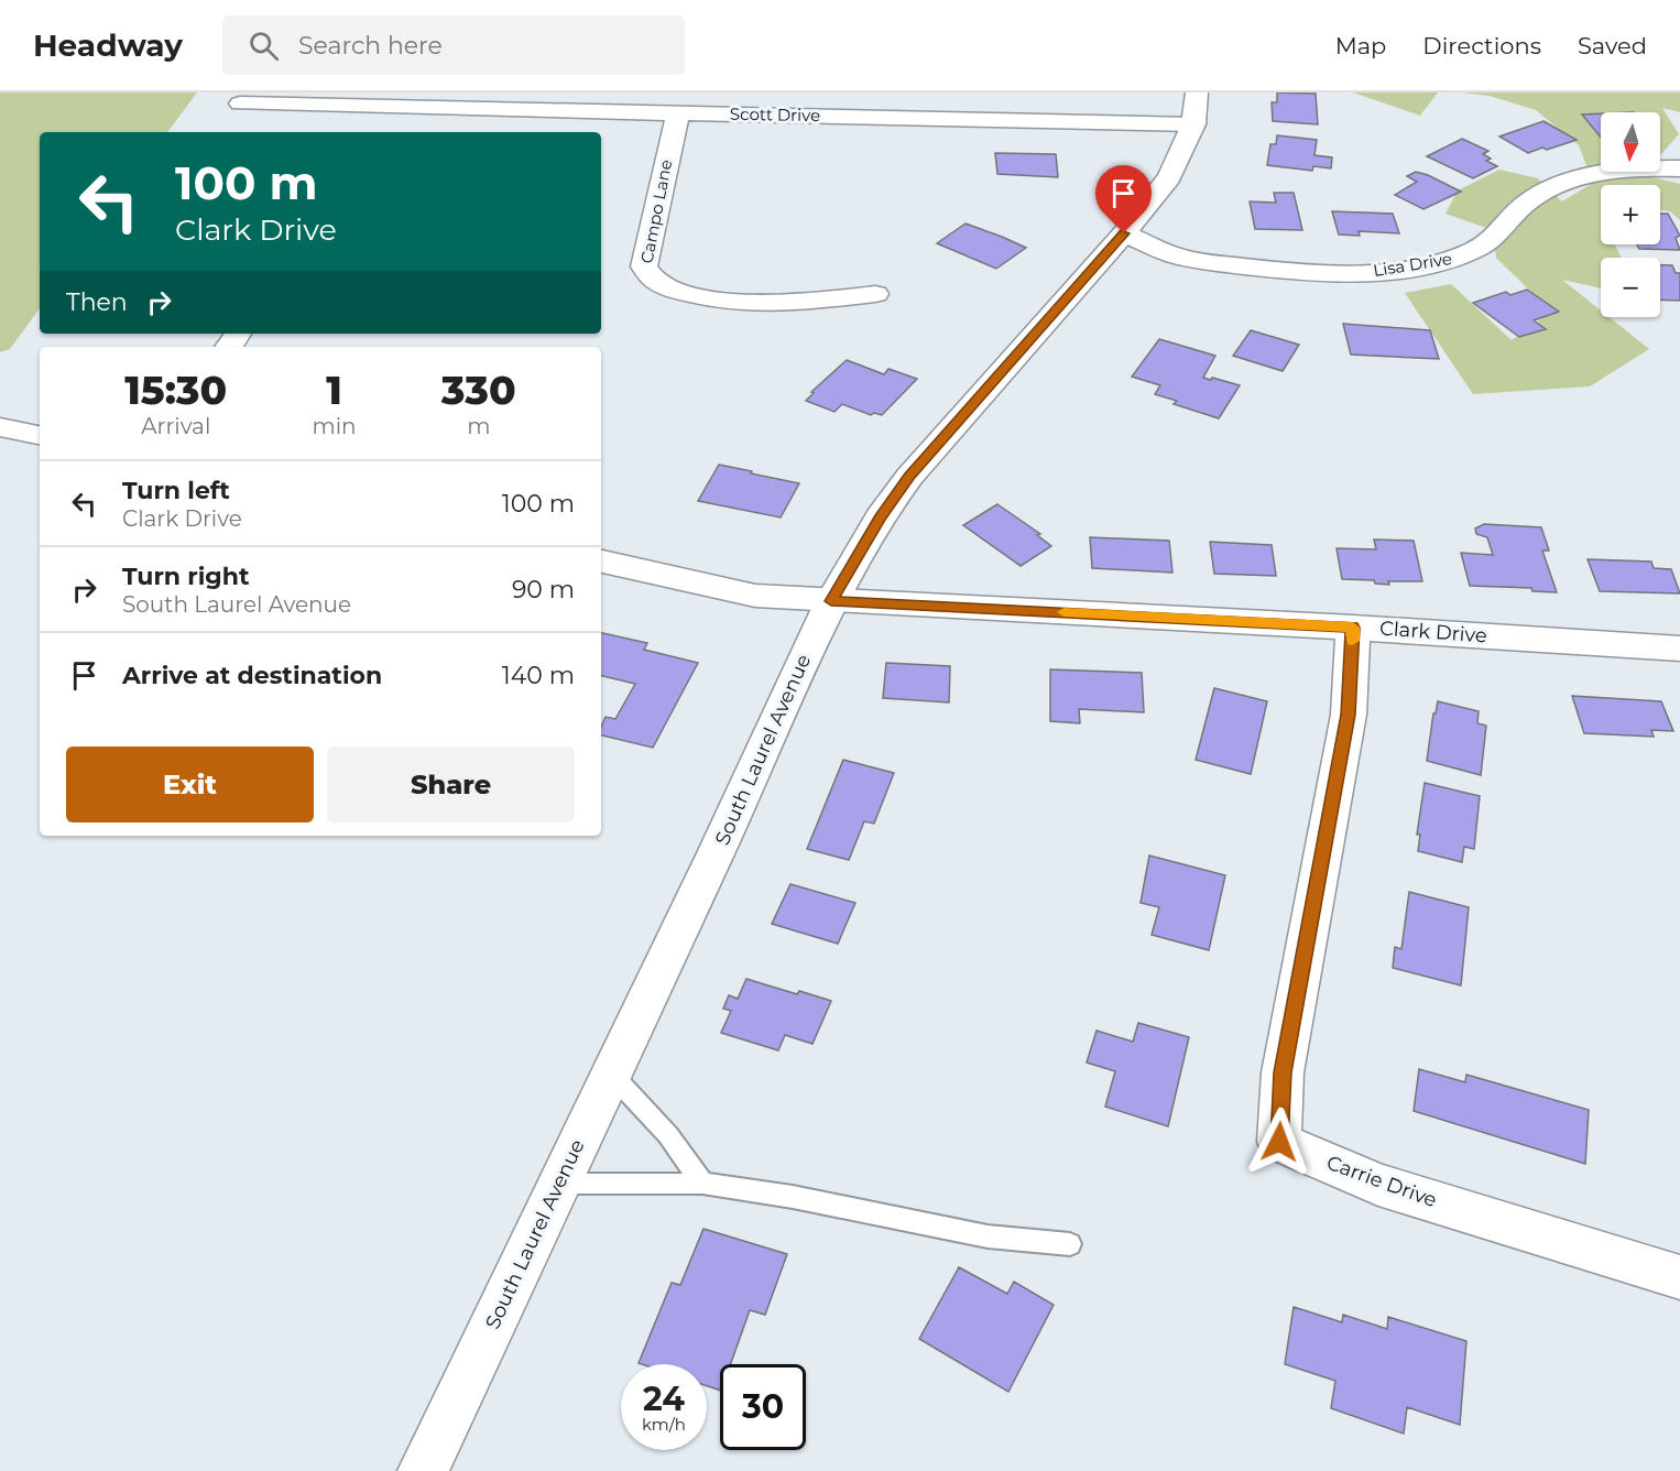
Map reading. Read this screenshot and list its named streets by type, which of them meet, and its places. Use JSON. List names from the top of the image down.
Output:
{
  "streets": {
    "street": [
      "Scott Drive",
      "Campo Lane",
      "Lisa Drive",
      "Clark Drive",
      "South Laurel Avenue",
      "Carrie Drive"
    ]
  },
  "crossings": [
    ["Scott Drive", "Campo Lane"],
    ["Scott Drive", "South Laurel Avenue"],
    ["Lisa Drive", "South Laurel Avenue"],
    ["Clark Drive", "South Laurel Avenue"],
    ["Clark Drive", "Carrie Drive"]
  ],
  "north": "bottom",
  "page": {
    "header": "Headway",
    "search": "Search here",
    "nav": ["Map", "Directions", "Saved"],
    "map_buttons": ["+", "−"],
    "turn": ["100 m", "Clark Drive"],
    "then": "Then",
    "eta": [
      "15:30",
      "Arrival",
      "1",
      "min",
      "330",
      "m"
    ],
    "list": [
      {
        "name": "Turn left",
        "note": "Clark Drive",
        "value": "100 m"
      },
      {
        "name": "Turn right",
        "note": "South Laurel Avenue",
        "value": "90 m"
      },
      {
        "name": "Arrive at destination",
        "value": "140 m"
      }
    ],
    "buttons": ["Exit", "Share"],
    "speed": "24 km/h",
    "limit": "30"
  }
}
